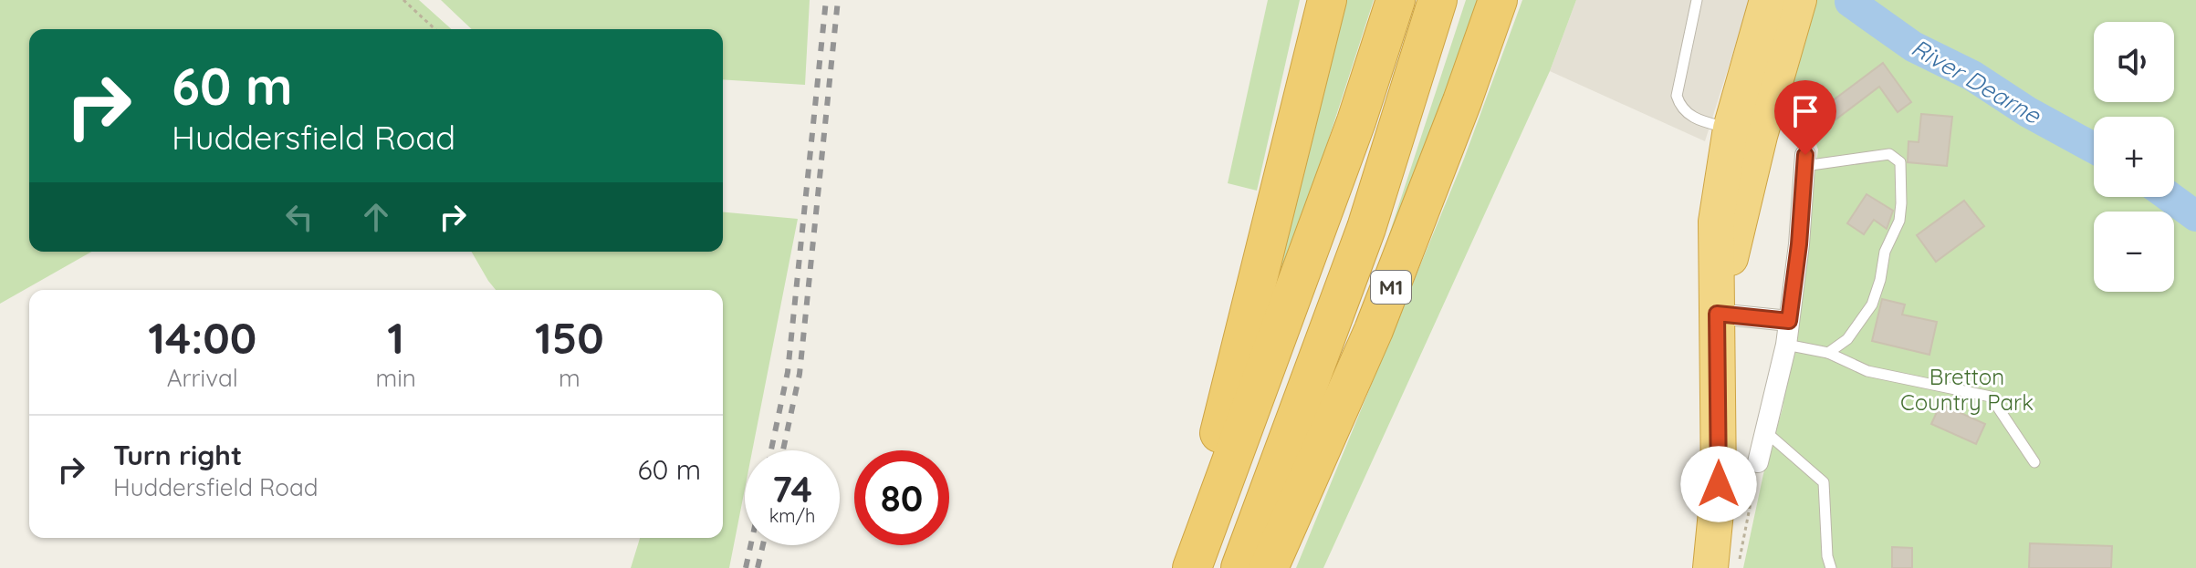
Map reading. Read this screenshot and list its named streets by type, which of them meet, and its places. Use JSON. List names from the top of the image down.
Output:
{
  "streets": {
    "highway": ["M1"]
  },
  "water": ["River Dearne"],
  "parks": ["Bretton Country Park"],
  "page": {
    "map_buttons": ["+", "−"],
    "turn": ["60 m", "Huddersfield Road"],
    "eta": [
      "14:00",
      "Arrival",
      "1",
      "min",
      "150",
      "m"
    ],
    "list": [
      {
        "name": "Turn right",
        "note": "Huddersfield Road",
        "value": "60 m"
      }
    ],
    "speed": "74 km/h",
    "limit": "80"
  }
}
